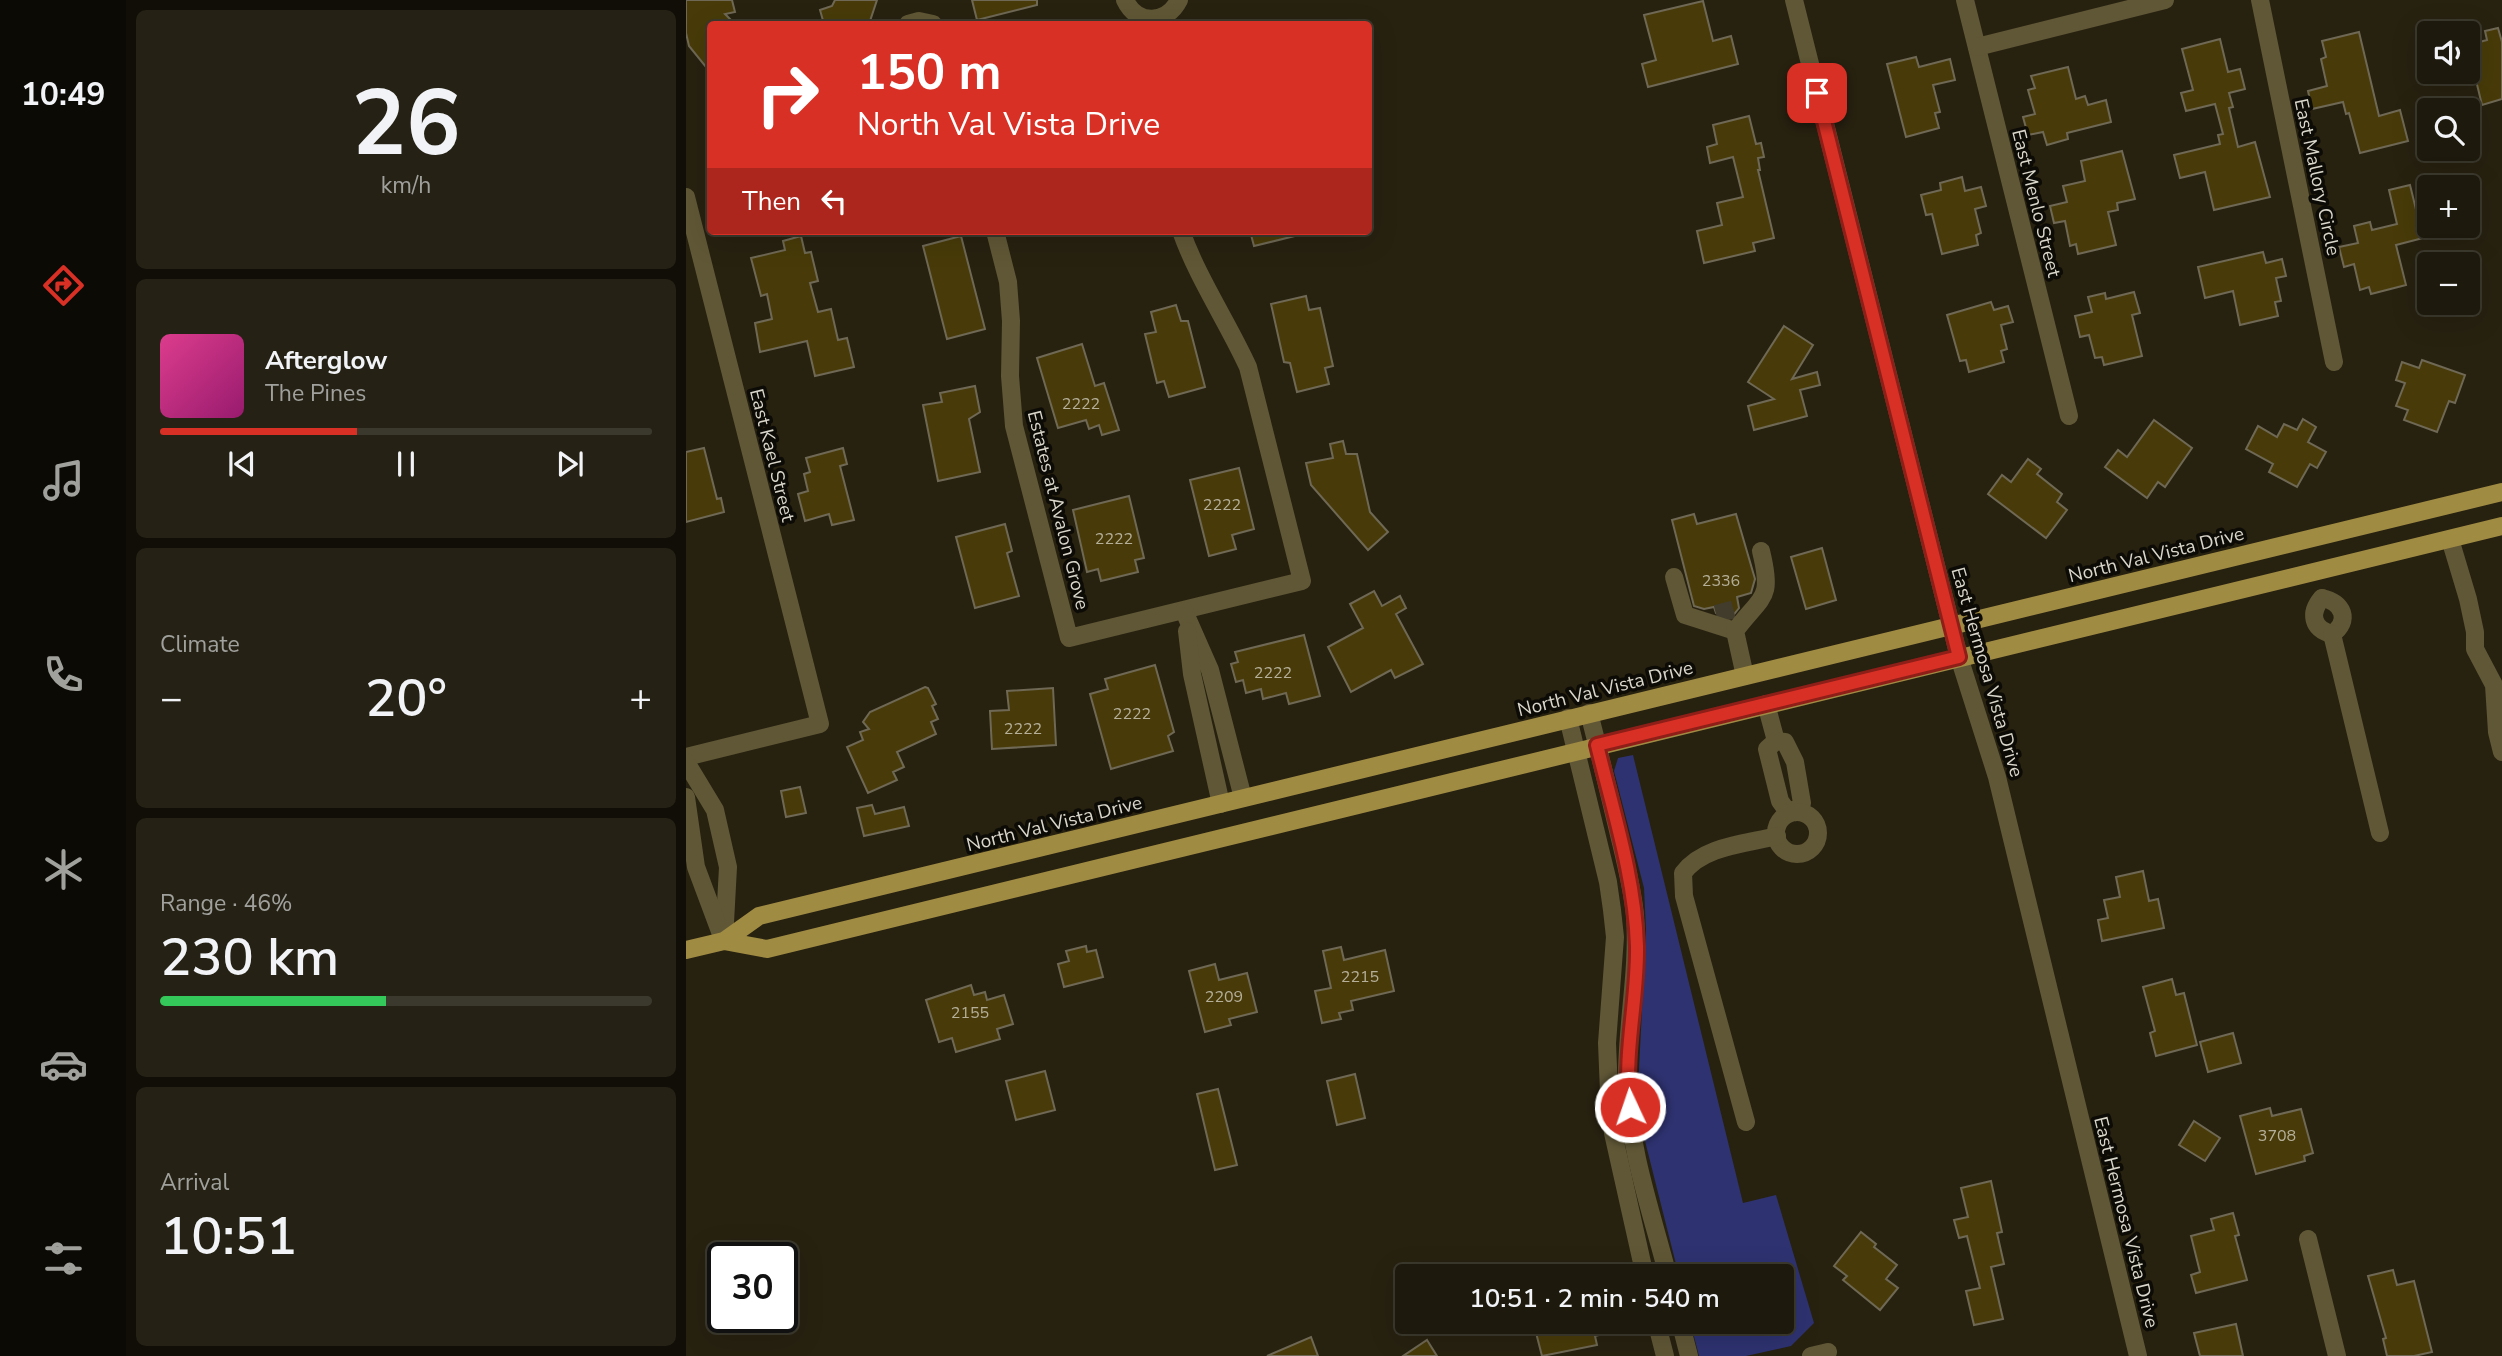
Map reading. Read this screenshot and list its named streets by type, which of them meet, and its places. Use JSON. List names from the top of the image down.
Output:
{
  "streets": {
    "main road": ["North Val Vista Drive"],
    "street": [
      "East Mallory Circle",
      "East Menlo Street",
      "East Kael Street",
      "Estates at Avalon Grove",
      "East Hermosa Vista Drive"
    ]
  },
  "crossings": [
    ["North Val Vista Drive", "East Hermosa Vista Drive"]
  ],
  "house_numbers": [
    "2222",
    "2222",
    "2222",
    "2336",
    "2222",
    "2222",
    "2222",
    "2215",
    "2209",
    "2155",
    "3708"
  ],
  "page": {
    "tabs": "10:49",
    "tile": [
      ["26", "km/h"],
      "Climate",
      ["Range · 46%", "230 km"],
      ["Arrival", "10:51"]
    ],
    "map_buttons": ["+", "−"],
    "turn": ["150 m", "North Val Vista Drive"],
    "then": "Then",
    "song": ["Afterglow", "The Pines"],
    "heat": ["−", "20°", "+"],
    "limit": "30",
    "trip": "10:51 · 2 min · 540 m"
  }
}
